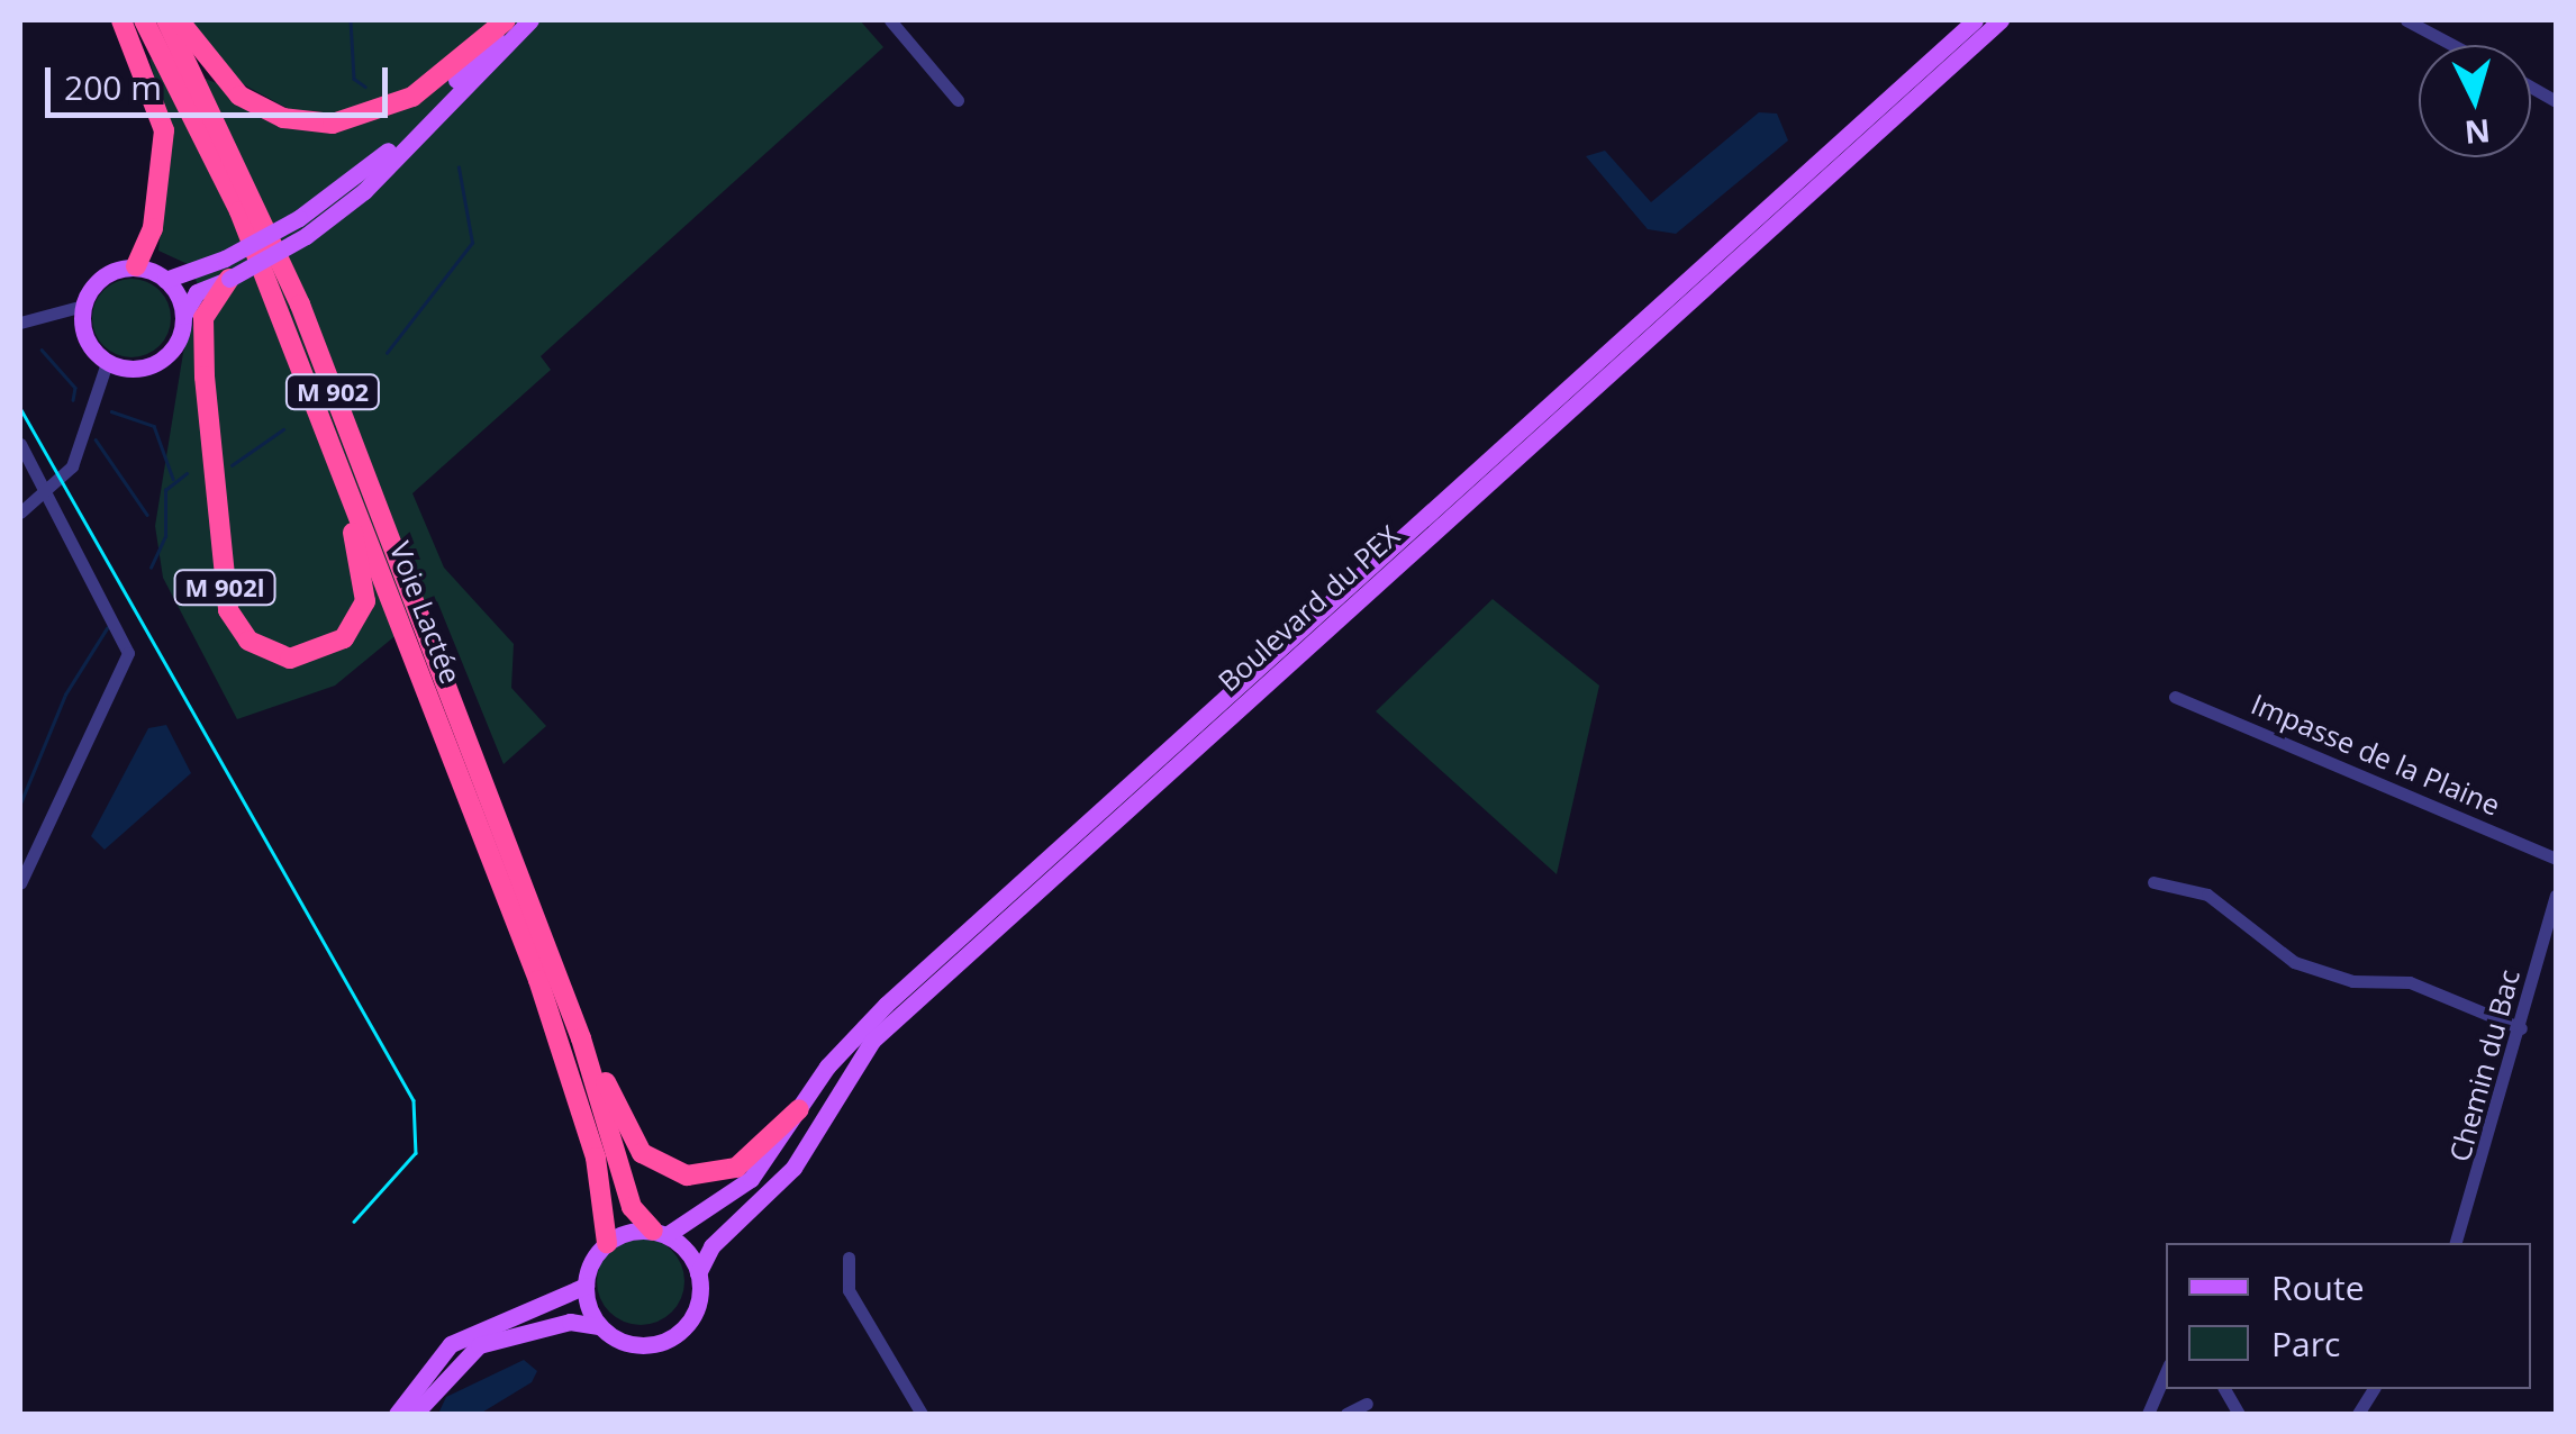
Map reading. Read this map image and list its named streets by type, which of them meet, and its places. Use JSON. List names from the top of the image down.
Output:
{
  "streets": {
    "highway": ["M 902", "M 902l", "Voie Lactée"],
    "main road": ["Boulevard du PEX"],
    "street": ["Impasse de la Plaine", "Chemin du Bac"]
  },
  "crossings": [
    ["M 902l", "Voie Lactée"],
    ["Boulevard du PEX", "Voie Lactée"]
  ],
  "legend": ["Route", "Parc"],
  "scale_bar": "200 m",
  "north": "bottom"
}
